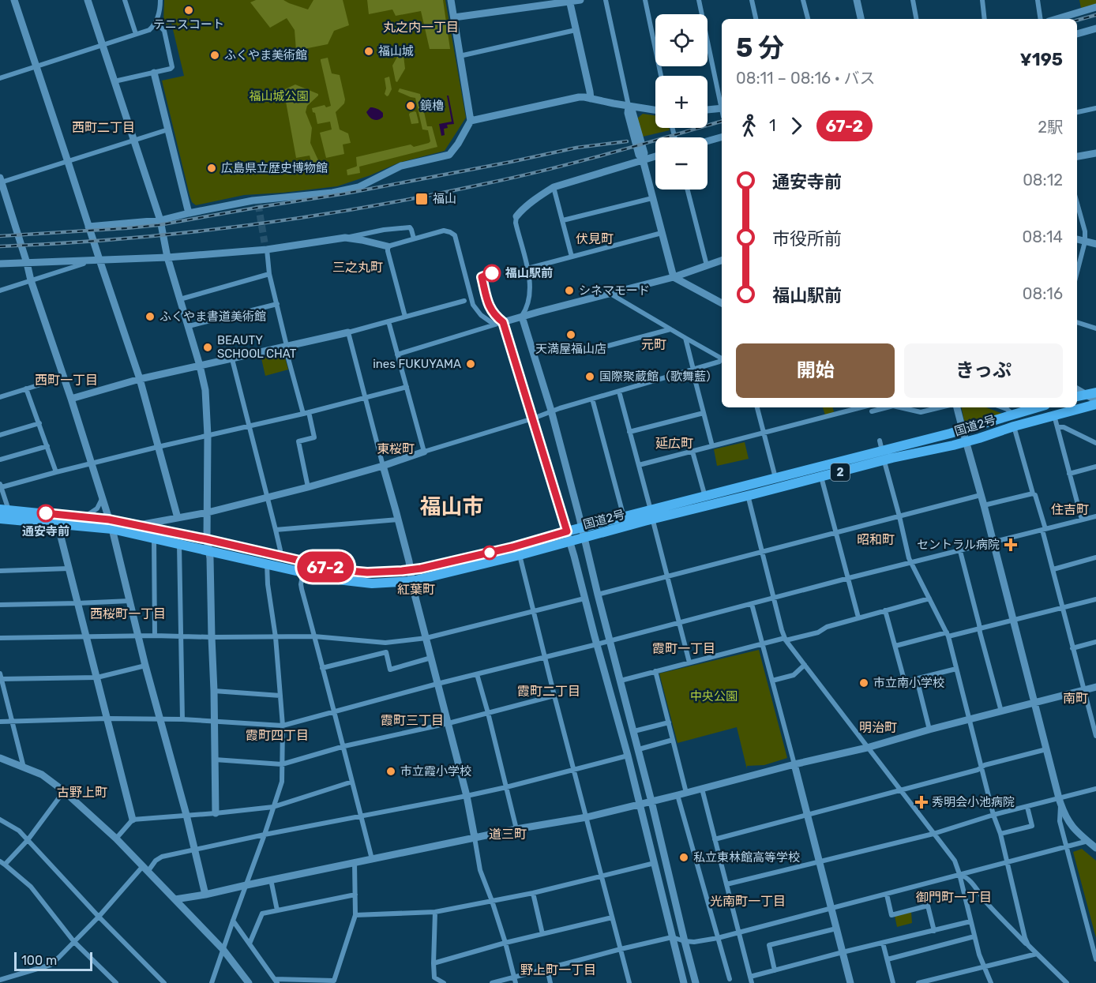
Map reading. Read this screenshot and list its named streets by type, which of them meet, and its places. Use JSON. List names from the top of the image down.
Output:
{
  "streets": {
    "highway": ["国道2号", "2"]
  },
  "districts": [
    "丸之内一丁目",
    "西町二丁目",
    "伏見町",
    "三之丸町",
    "元町",
    "西町一丁目",
    "延広町",
    "東桜町",
    "福山市",
    "住吉町",
    "昭和町",
    "紅葉町",
    "西桜町一丁目",
    "霞町一丁目",
    "霞町二丁目",
    "南町",
    "霞町三丁目",
    "明治町",
    "霞町四丁目",
    "古野上町",
    "道三町",
    "御門町一丁目",
    "光南町一丁目",
    "野上町一丁目"
  ],
  "parks": ["福山城公園", "中央公園"],
  "places": {
    "other": [
      "テニスコート",
      "福山城",
      "ふくやま美術館",
      "鏡櫓",
      "広島県立歴史博物館",
      "福山駅前",
      "シネマモード",
      "ふくやま書道美術館",
      "天満屋福山店",
      "BEAUTY SCHOOL CHAT",
      "ines FUKUYAMA",
      "国際聚蔵館（歌舞藍）",
      "通安寺前",
      "市立南小学校",
      "市立霞小学校",
      "私立東林館高等学校"
    ],
    "transit": ["福山"],
    "health": ["セントラル病院", "秀明会小池病院"]
  },
  "lines": ["bus line 67-2"],
  "scale_bar": "100 m",
  "page": {
    "on_map": "67-2",
    "map_buttons": ["+", "−"],
    "heading": ["5 分", "08:11 – 08:16 · バス", "¥195"],
    "legs": ["1", "67-2", "2駅"],
    "list": [
      {
        "name": "通安寺前",
        "value": "08:12"
      },
      {
        "name": "市役所前",
        "value": "08:14"
      },
      {
        "name": "福山駅前",
        "value": "08:16"
      }
    ],
    "buttons": ["開始", "きっぷ"],
    "scale": "100 m"
  }
}
